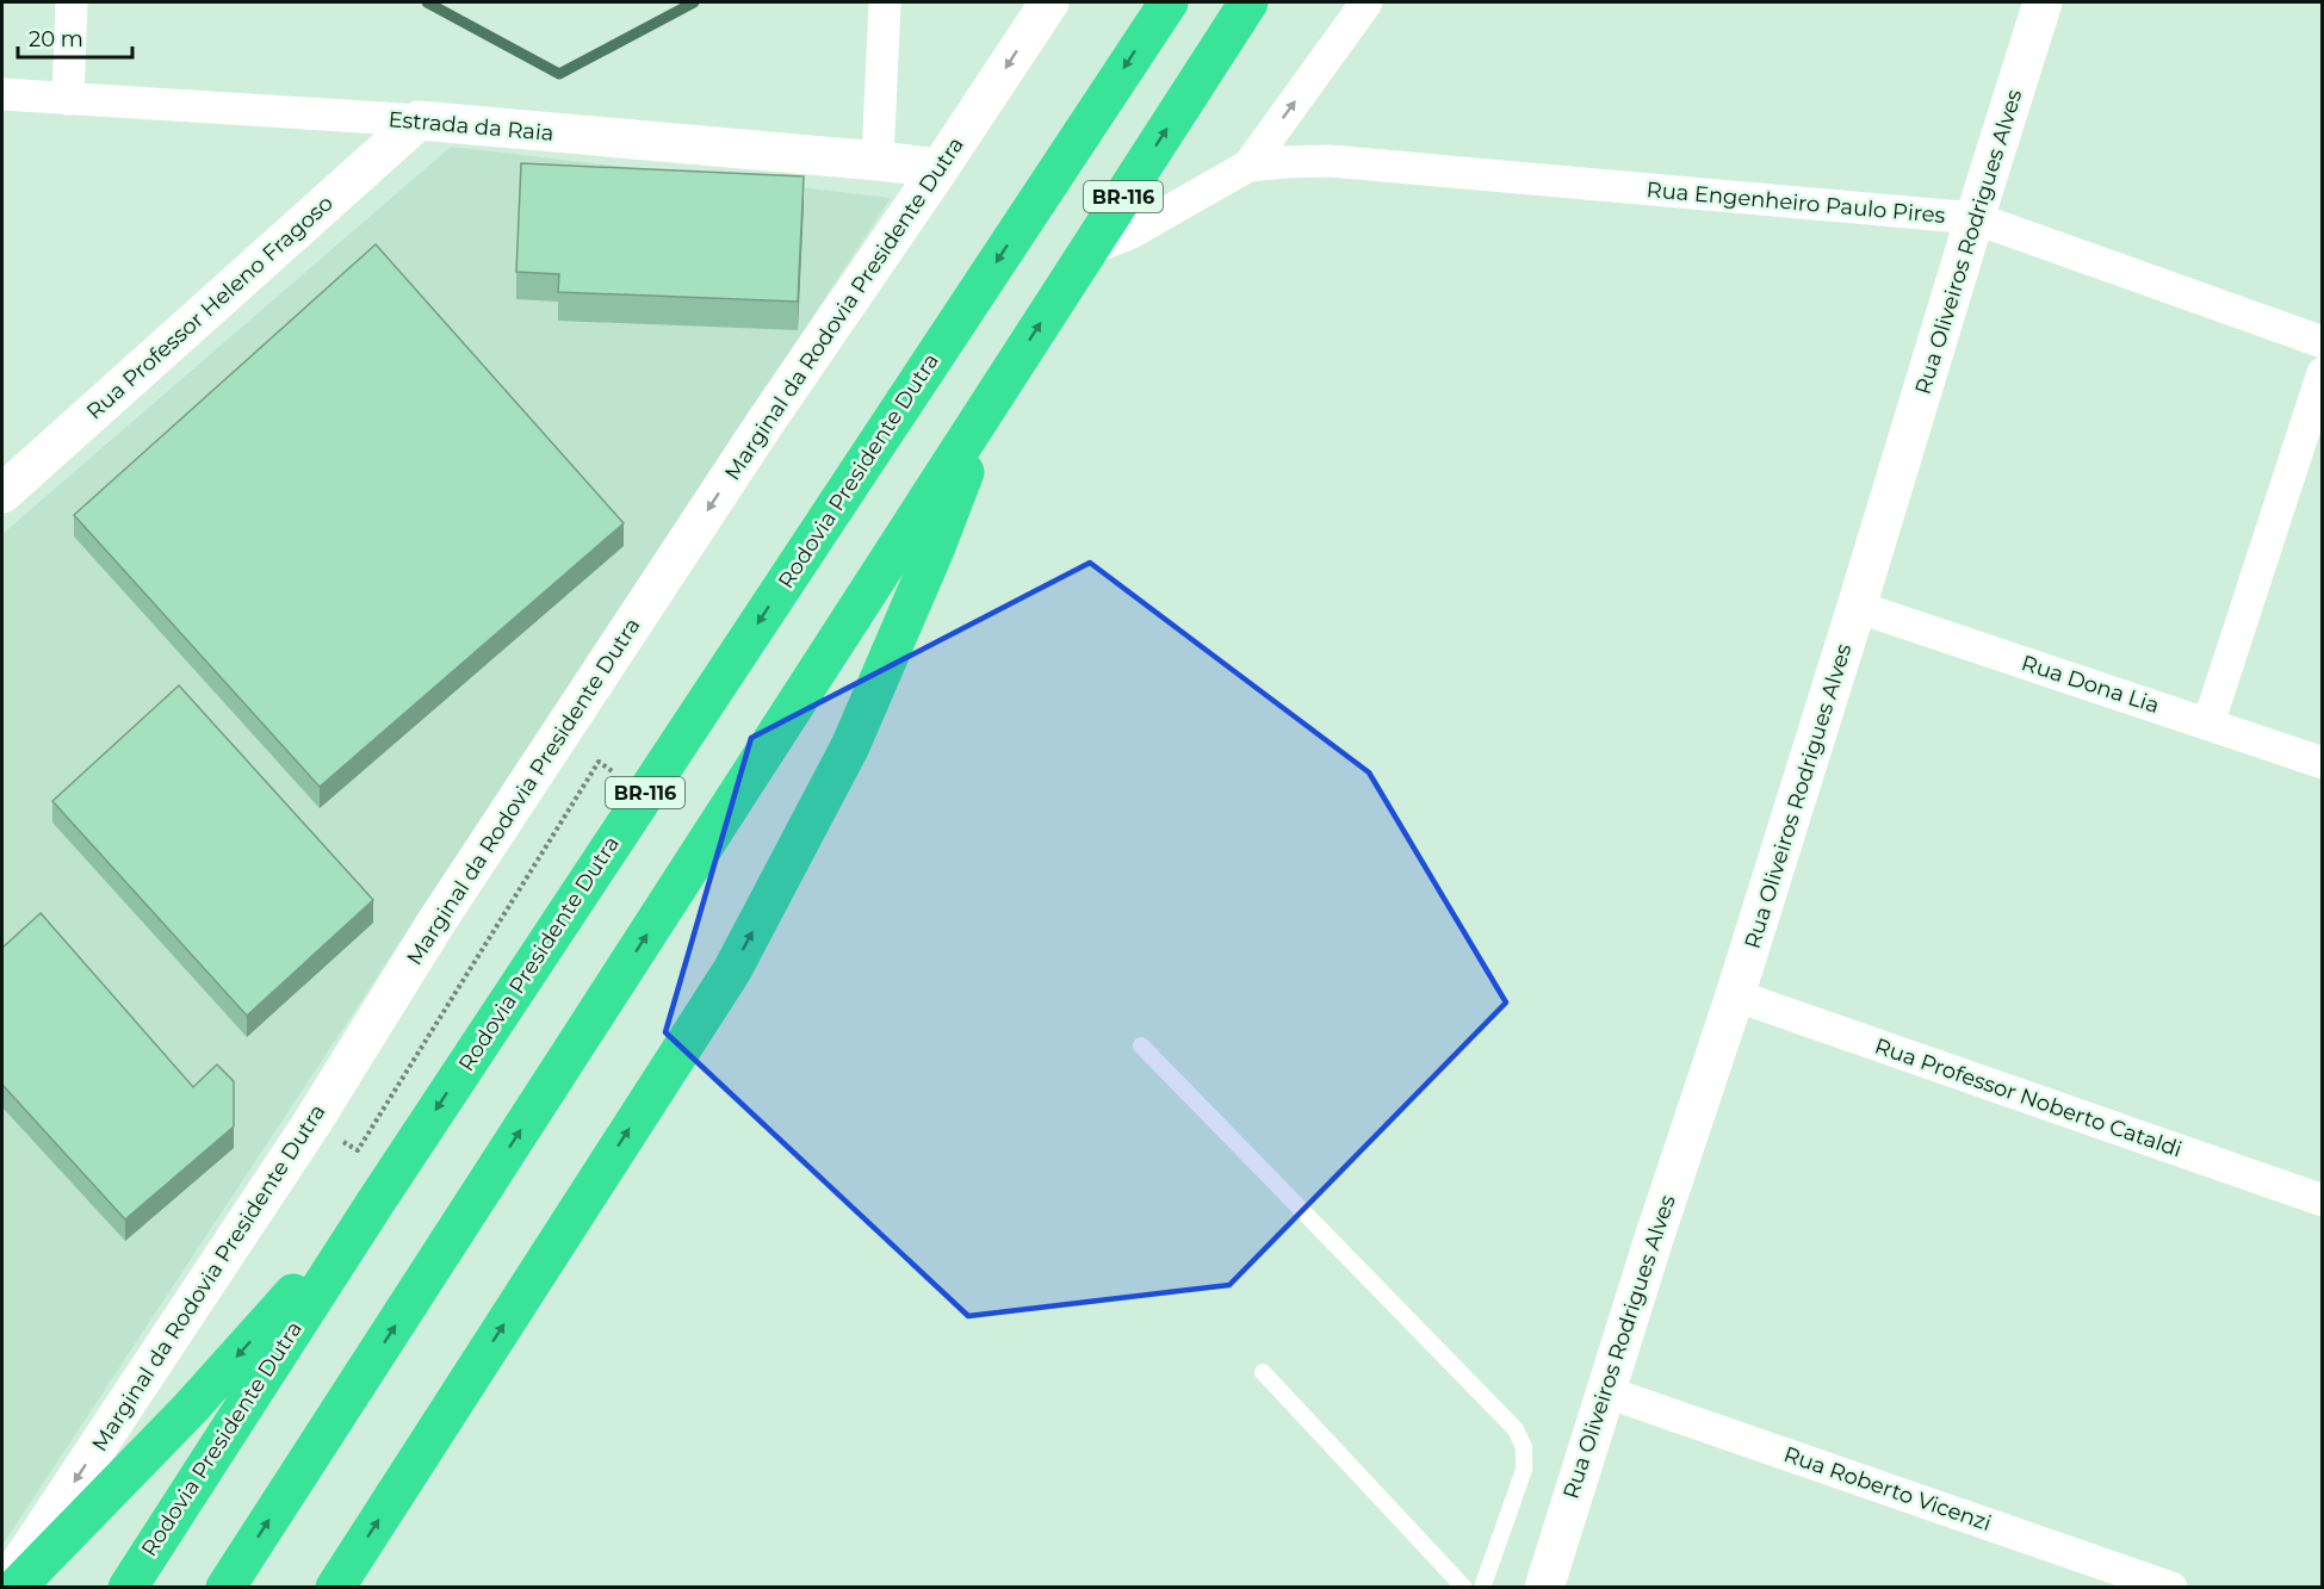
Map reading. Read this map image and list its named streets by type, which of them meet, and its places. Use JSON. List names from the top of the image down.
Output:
{
  "streets": {
    "highway": ["BR-116", "Rodovia Presidente Dutra"],
    "street": [
      "Estrada da Raia",
      "Rua Engenheiro Paulo Pires",
      "Rua Oliveiros Rodrigues Alves",
      "Rua Professor Heleno Fragoso",
      "Marginal da Rodovia Presidente Dutra",
      "Rua Dona Lia",
      "Rua Professor Noberto Cataldi",
      "Rua Roberto Vicenzi"
    ]
  },
  "crossings": [
    ["Estrada da Raia", "Rua Professor Heleno Fragoso"],
    ["Estrada da Raia", "Marginal da Rodovia Presidente Dutra"],
    ["BR-116", "Rua Engenheiro Paulo Pires"],
    ["Rua Engenheiro Paulo Pires", "Rua Oliveiros Rodrigues Alves"],
    ["Rua Oliveiros Rodrigues Alves", "Rua Dona Lia"],
    ["Rua Oliveiros Rodrigues Alves", "Rua Professor Noberto Cataldi"],
    ["Rua Oliveiros Rodrigues Alves", "Rua Roberto Vicenzi"]
  ],
  "one_way": ["Marginal da Rodovia Presidente Dutra"],
  "scale_bar": "20 m"
}
